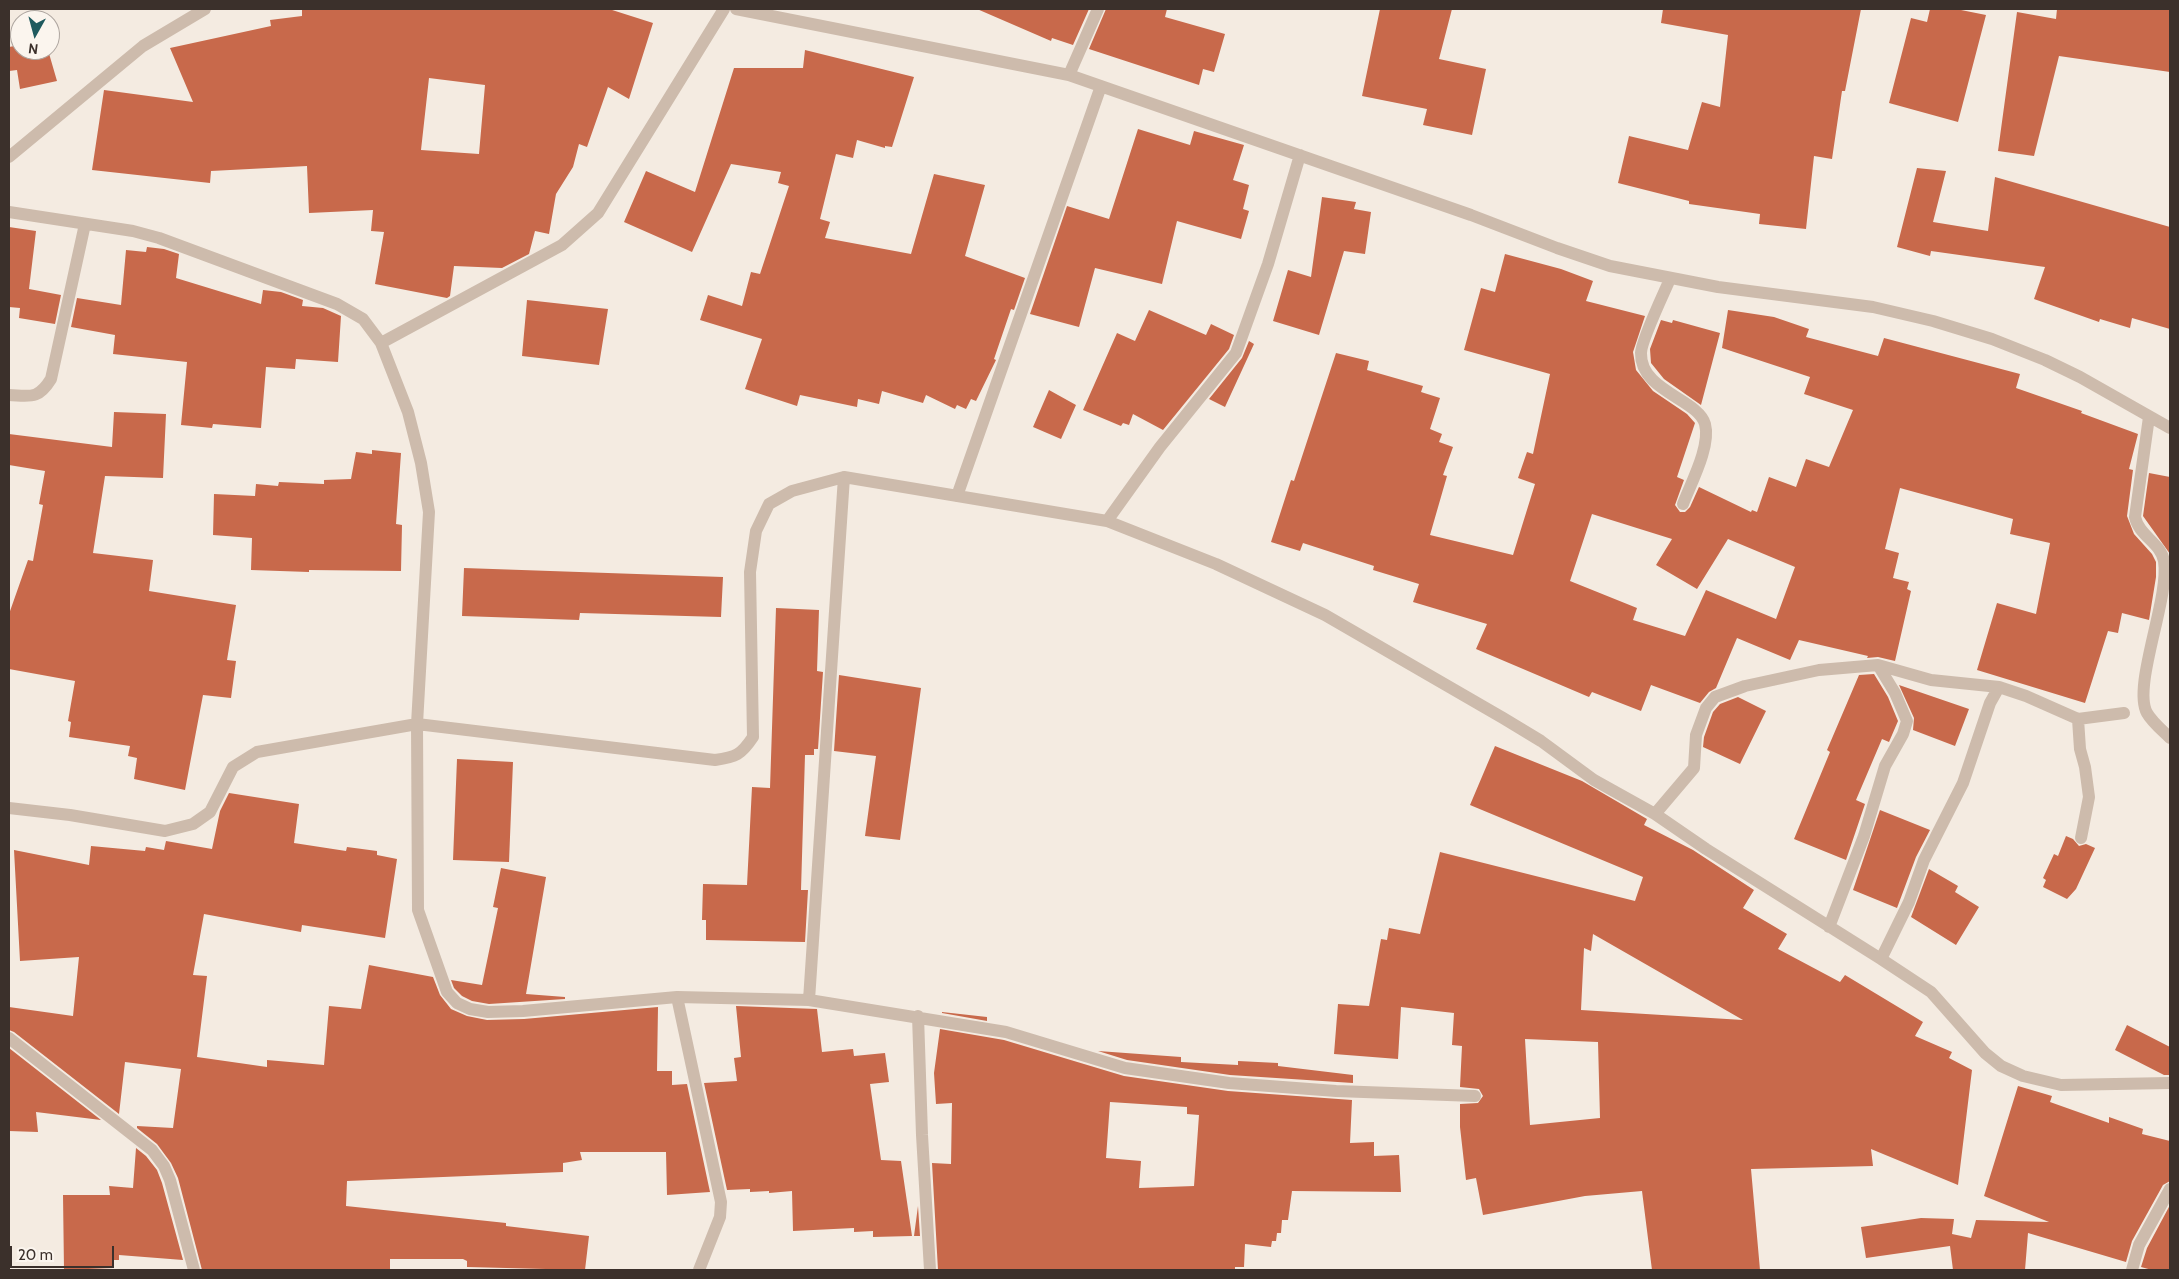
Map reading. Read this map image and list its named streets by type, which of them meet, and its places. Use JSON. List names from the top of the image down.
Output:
{
  "scale_bar": "20 m",
  "north": "bottom"
}
